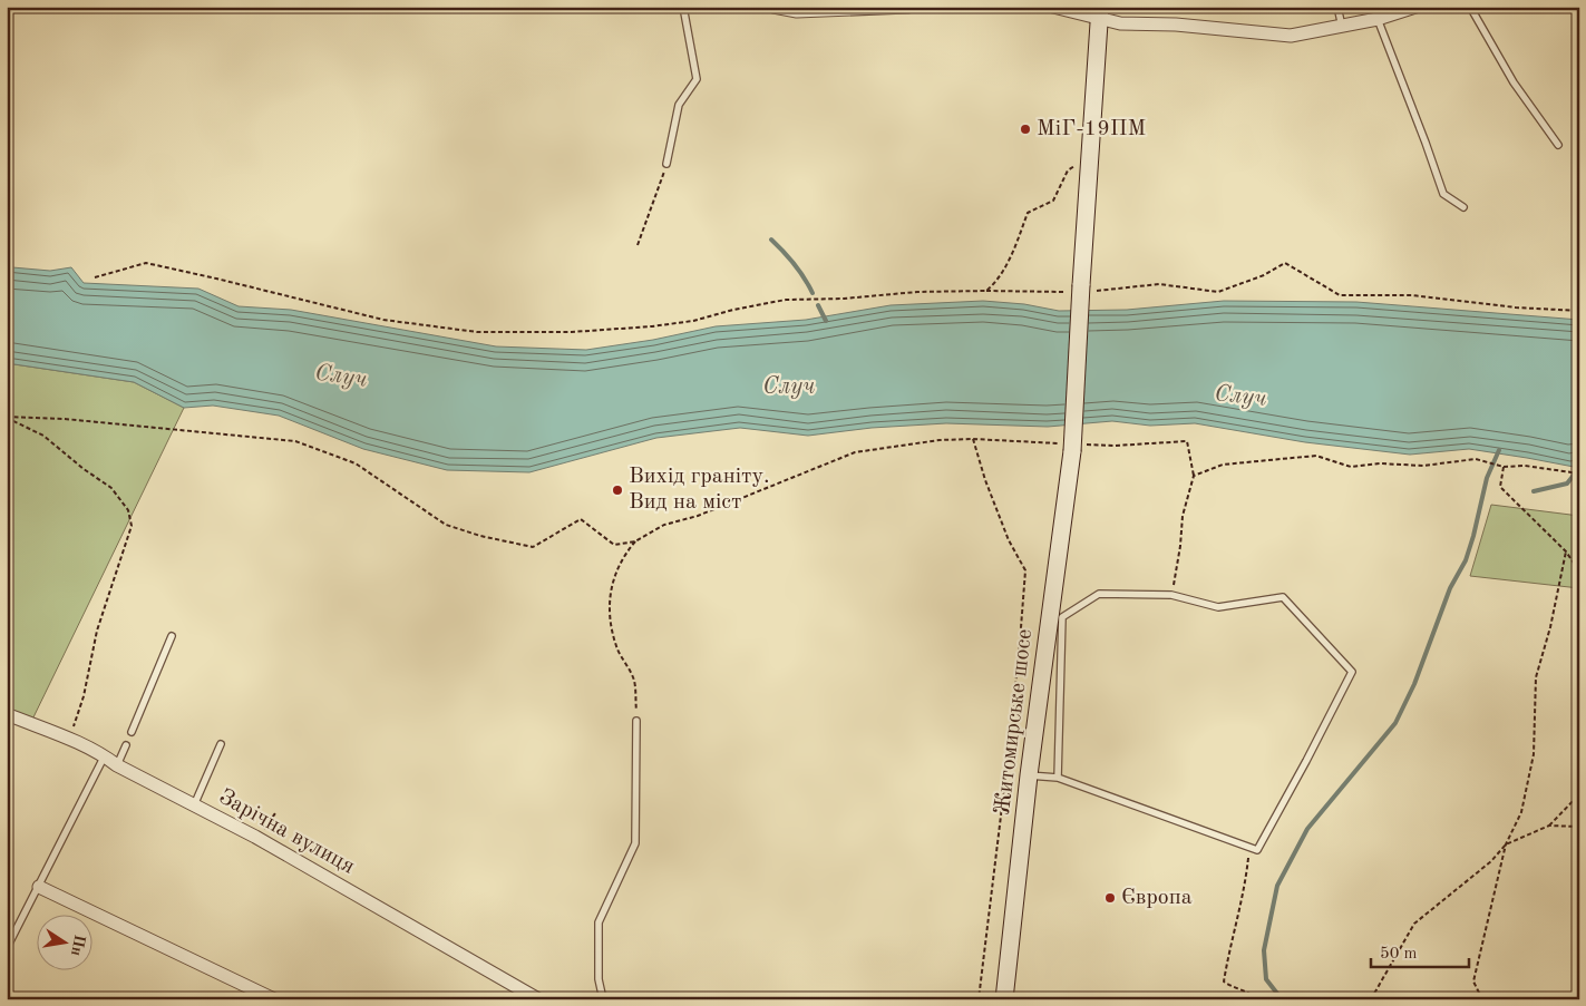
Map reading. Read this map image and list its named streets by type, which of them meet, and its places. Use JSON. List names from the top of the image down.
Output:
{
  "streets": {
    "main road": ["Житомирське шосе"],
    "street": ["Зарічна вулиця"]
  },
  "water": ["Случ"],
  "places": ["МіГ-19ПМ", "Вихід граніту. Вид на міст", "Європа"],
  "scale_bar": "50 m",
  "north": "right"
}
